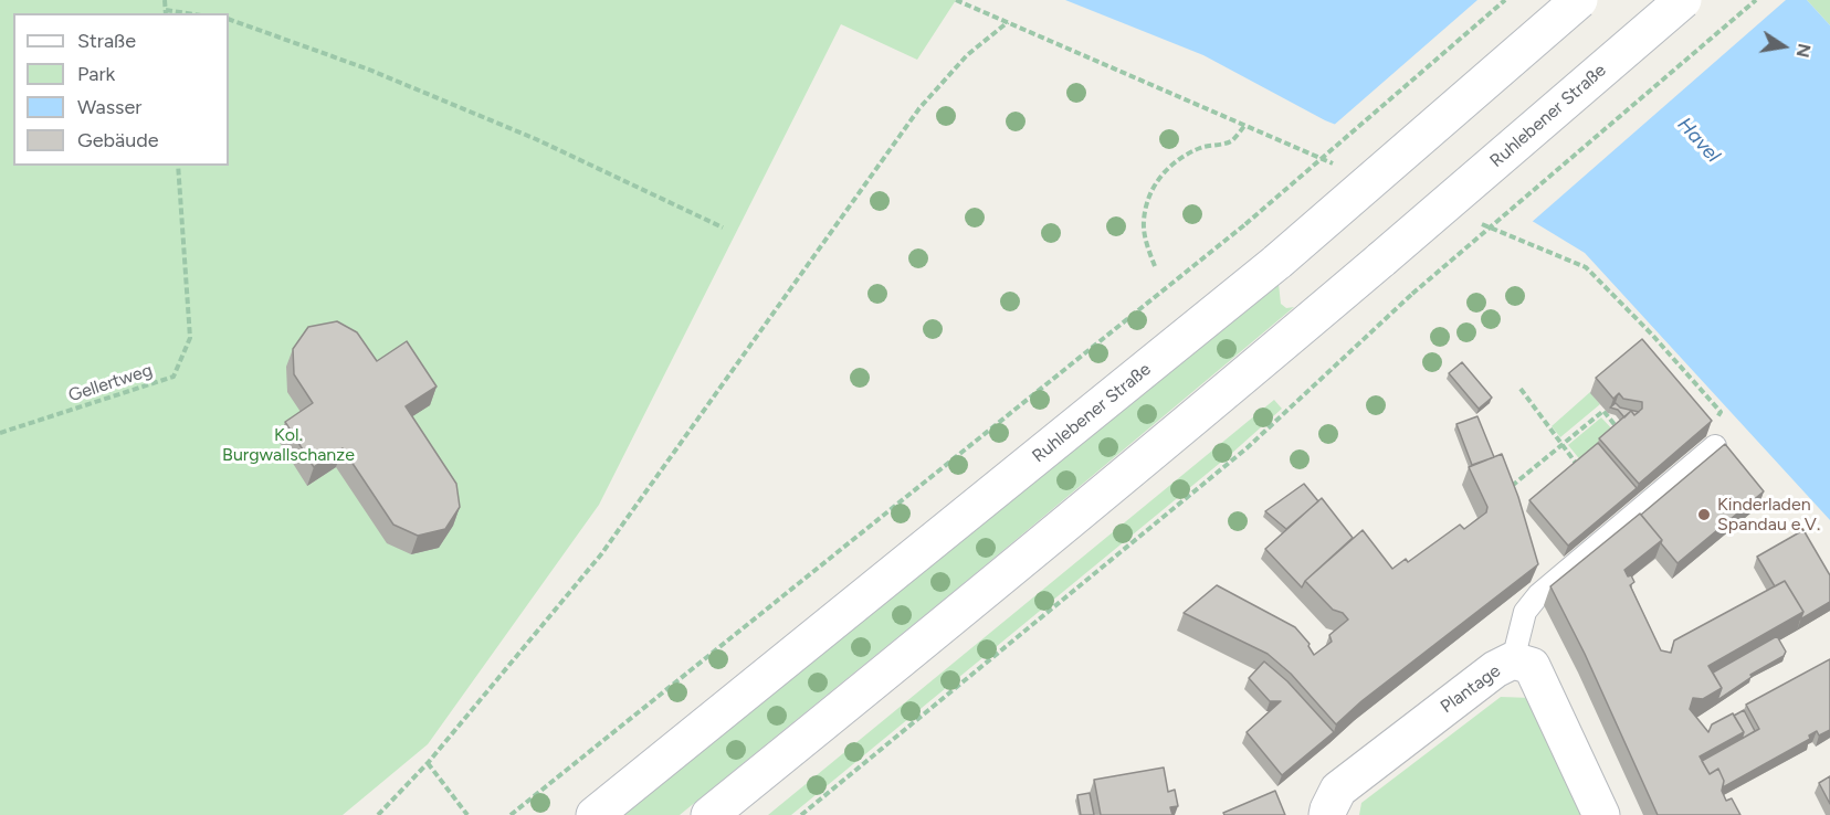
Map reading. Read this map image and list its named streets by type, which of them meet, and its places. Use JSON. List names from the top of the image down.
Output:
{
  "streets": {
    "main road": ["Ruhlebener Straße", "Plantage"],
    "path": ["Gellertweg"]
  },
  "water": ["Havel"],
  "parks": ["Kol. Burgwallschanze"],
  "places": ["Kinderladen Spandau e.V."],
  "legend": [
    "Straße",
    "Park",
    "Wasser",
    "Gebäude"
  ],
  "north": "right"
}
